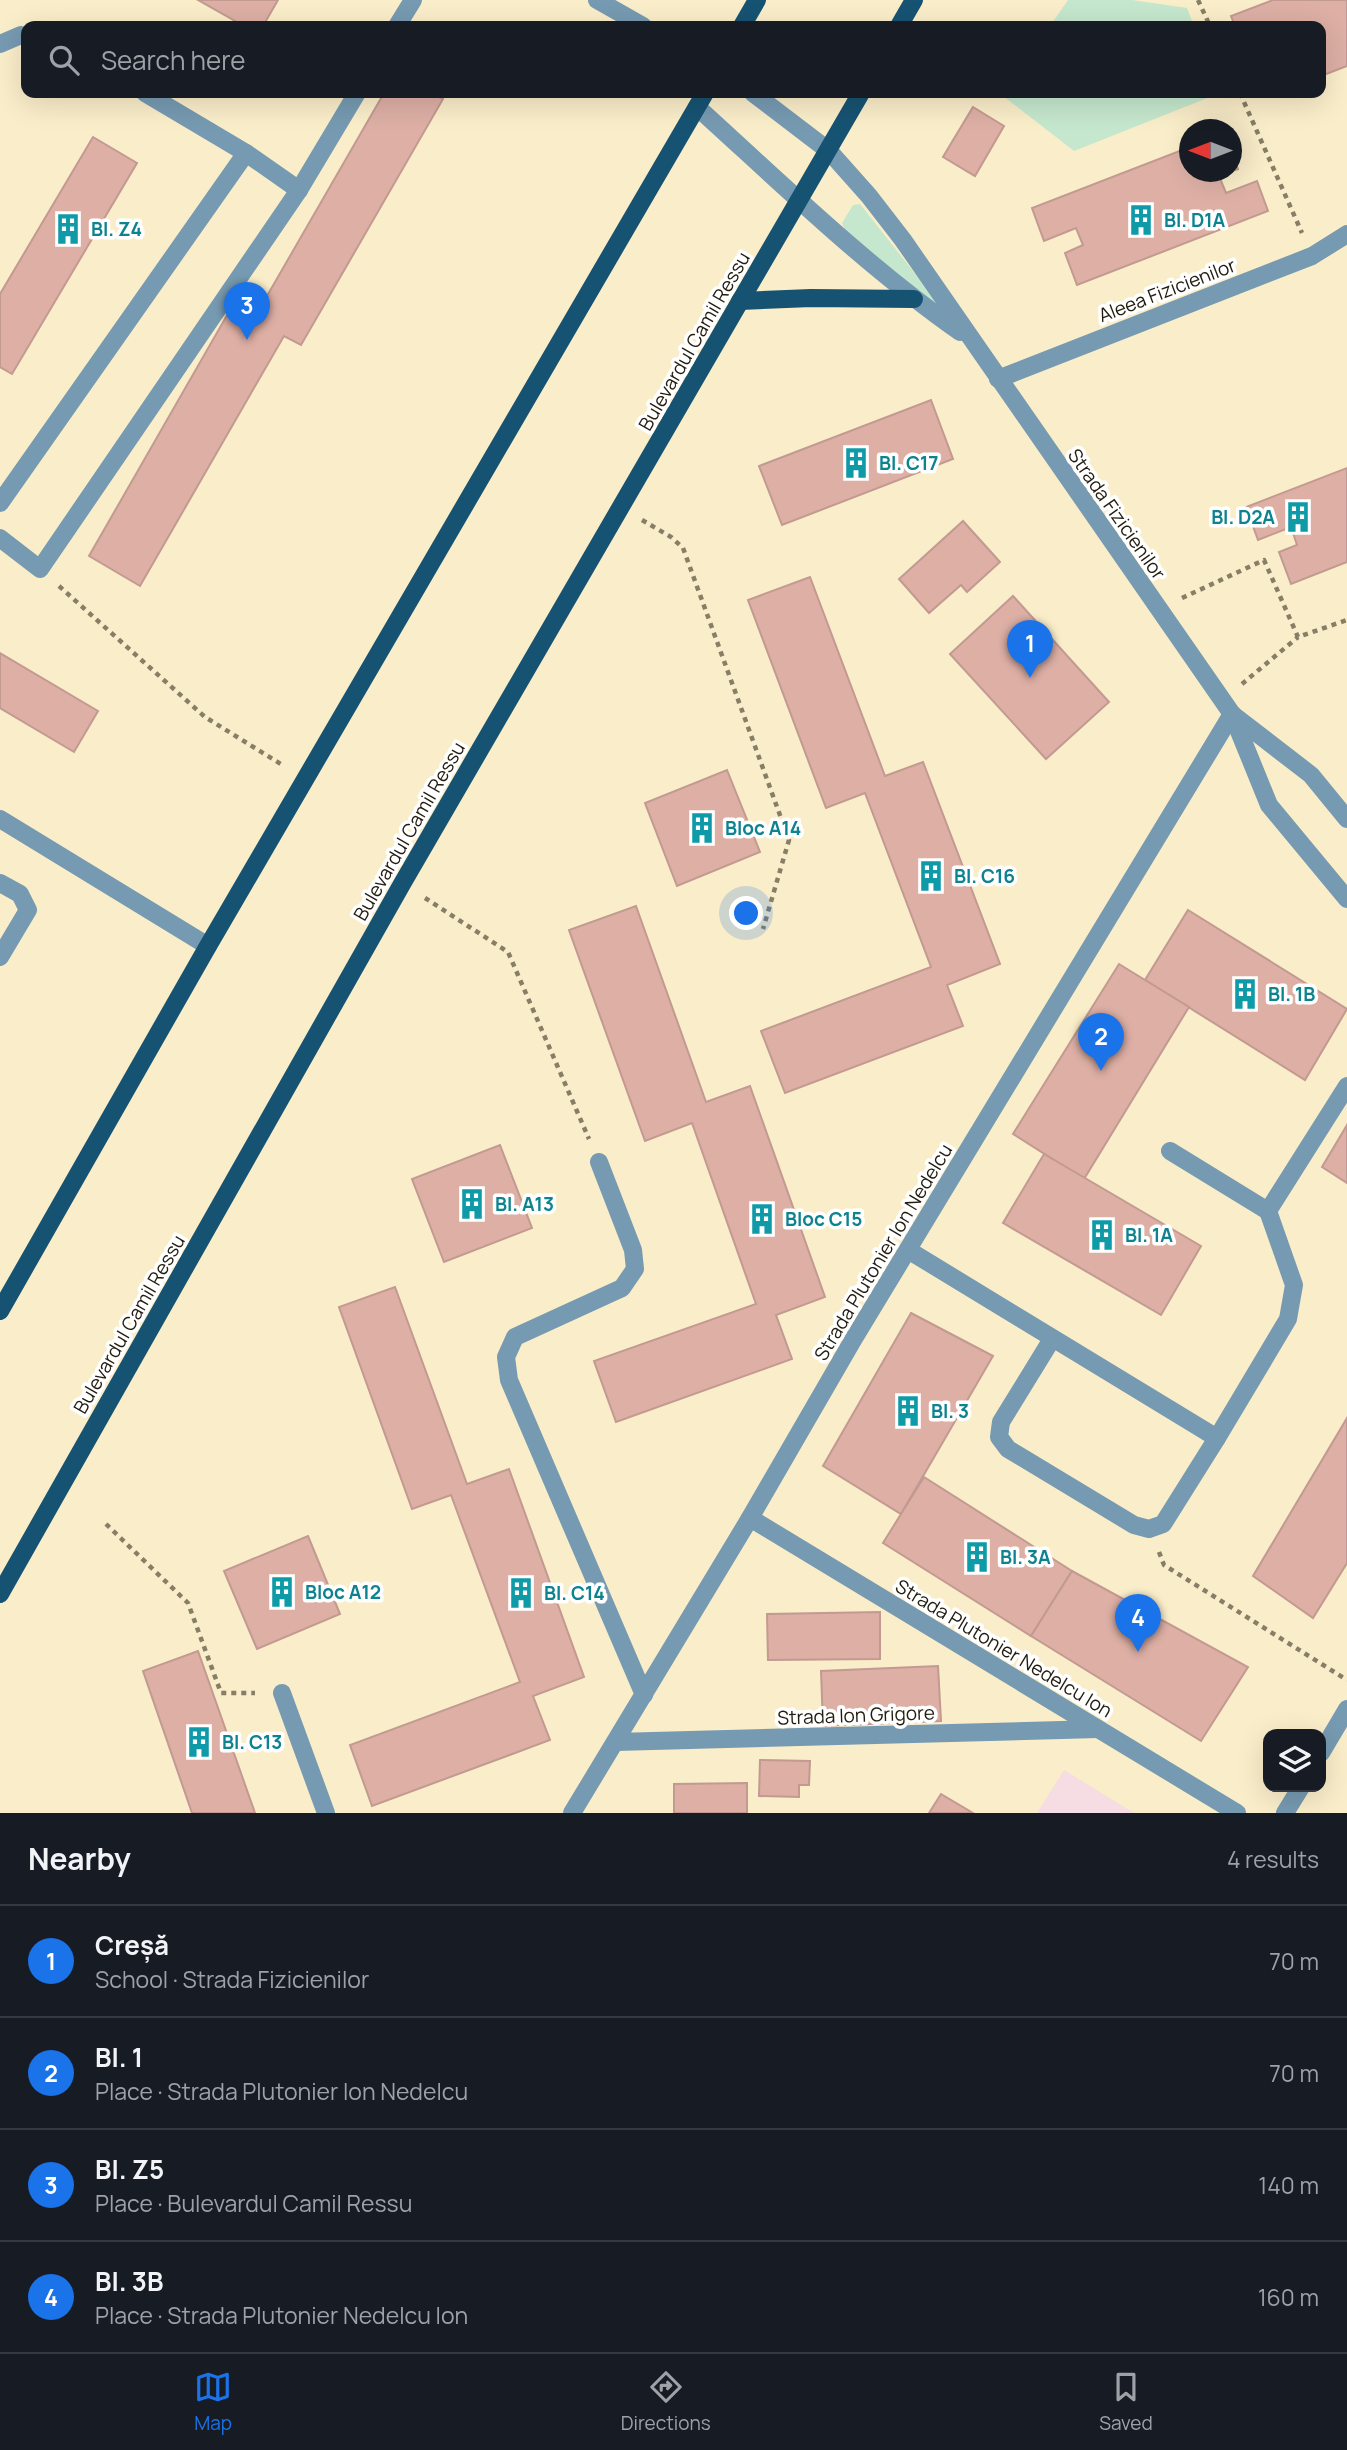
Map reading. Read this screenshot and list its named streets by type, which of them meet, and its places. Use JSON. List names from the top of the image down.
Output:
{
  "streets": {
    "main road": ["Bulevardul Camil Ressu"],
    "street": [
      "Aleea Fizicienilor",
      "Strada Fizicienilor",
      "Strada Plutonier Ion Nedelcu",
      "Strada Plutonier Nedelcu Ion",
      "Strada Ion Grigore"
    ]
  },
  "crossings": [
    ["Aleea Fizicienilor", "Strada Fizicienilor"],
    ["Bulevardul Camil Ressu", "Strada Fizicienilor"],
    ["Strada Fizicienilor", "Strada Plutonier Ion Nedelcu"],
    ["Strada Plutonier Ion Nedelcu", "Strada Plutonier Nedelcu Ion"],
    ["Strada Plutonier Ion Nedelcu", "Strada Ion Grigore"],
    ["Strada Plutonier Nedelcu Ion", "Strada Ion Grigore"]
  ],
  "places": {
    "building": [
      "Bl. D1A",
      "Bl. Z4",
      "Bl. C17",
      "Bl. D2A",
      "Bloc A14",
      "Bl. C16",
      "Bl. 1B",
      "Bl. A13",
      "Bloc C15",
      "Bl. 1A",
      "Bl. 3",
      "Bl. 3A",
      "Bloc A12",
      "Bl. C14",
      "Bl. C13"
    ]
  },
  "north": "left",
  "page": {
    "search": "Search here",
    "pins": [
      "3",
      "1",
      "2",
      "4"
    ],
    "heading": ["Nearby", "4 results"],
    "list": [
      {
        "mark": "1",
        "name": "Creșă",
        "note": "School · Strada Fizicienilor",
        "value": "70 m"
      },
      {
        "mark": "2",
        "name": "Bl. 1",
        "note": "Place · Strada Plutonier Ion Nedelcu",
        "value": "70 m"
      },
      {
        "mark": "3",
        "name": "Bl. Z5",
        "note": "Place · Bulevardul Camil Ressu",
        "value": "140 m"
      },
      {
        "mark": "4",
        "name": "Bl. 3B",
        "note": "Place · Strada Plutonier Nedelcu Ion",
        "value": "160 m"
      }
    ],
    "nav": ["Map", "Directions", "Saved"]
  }
}
